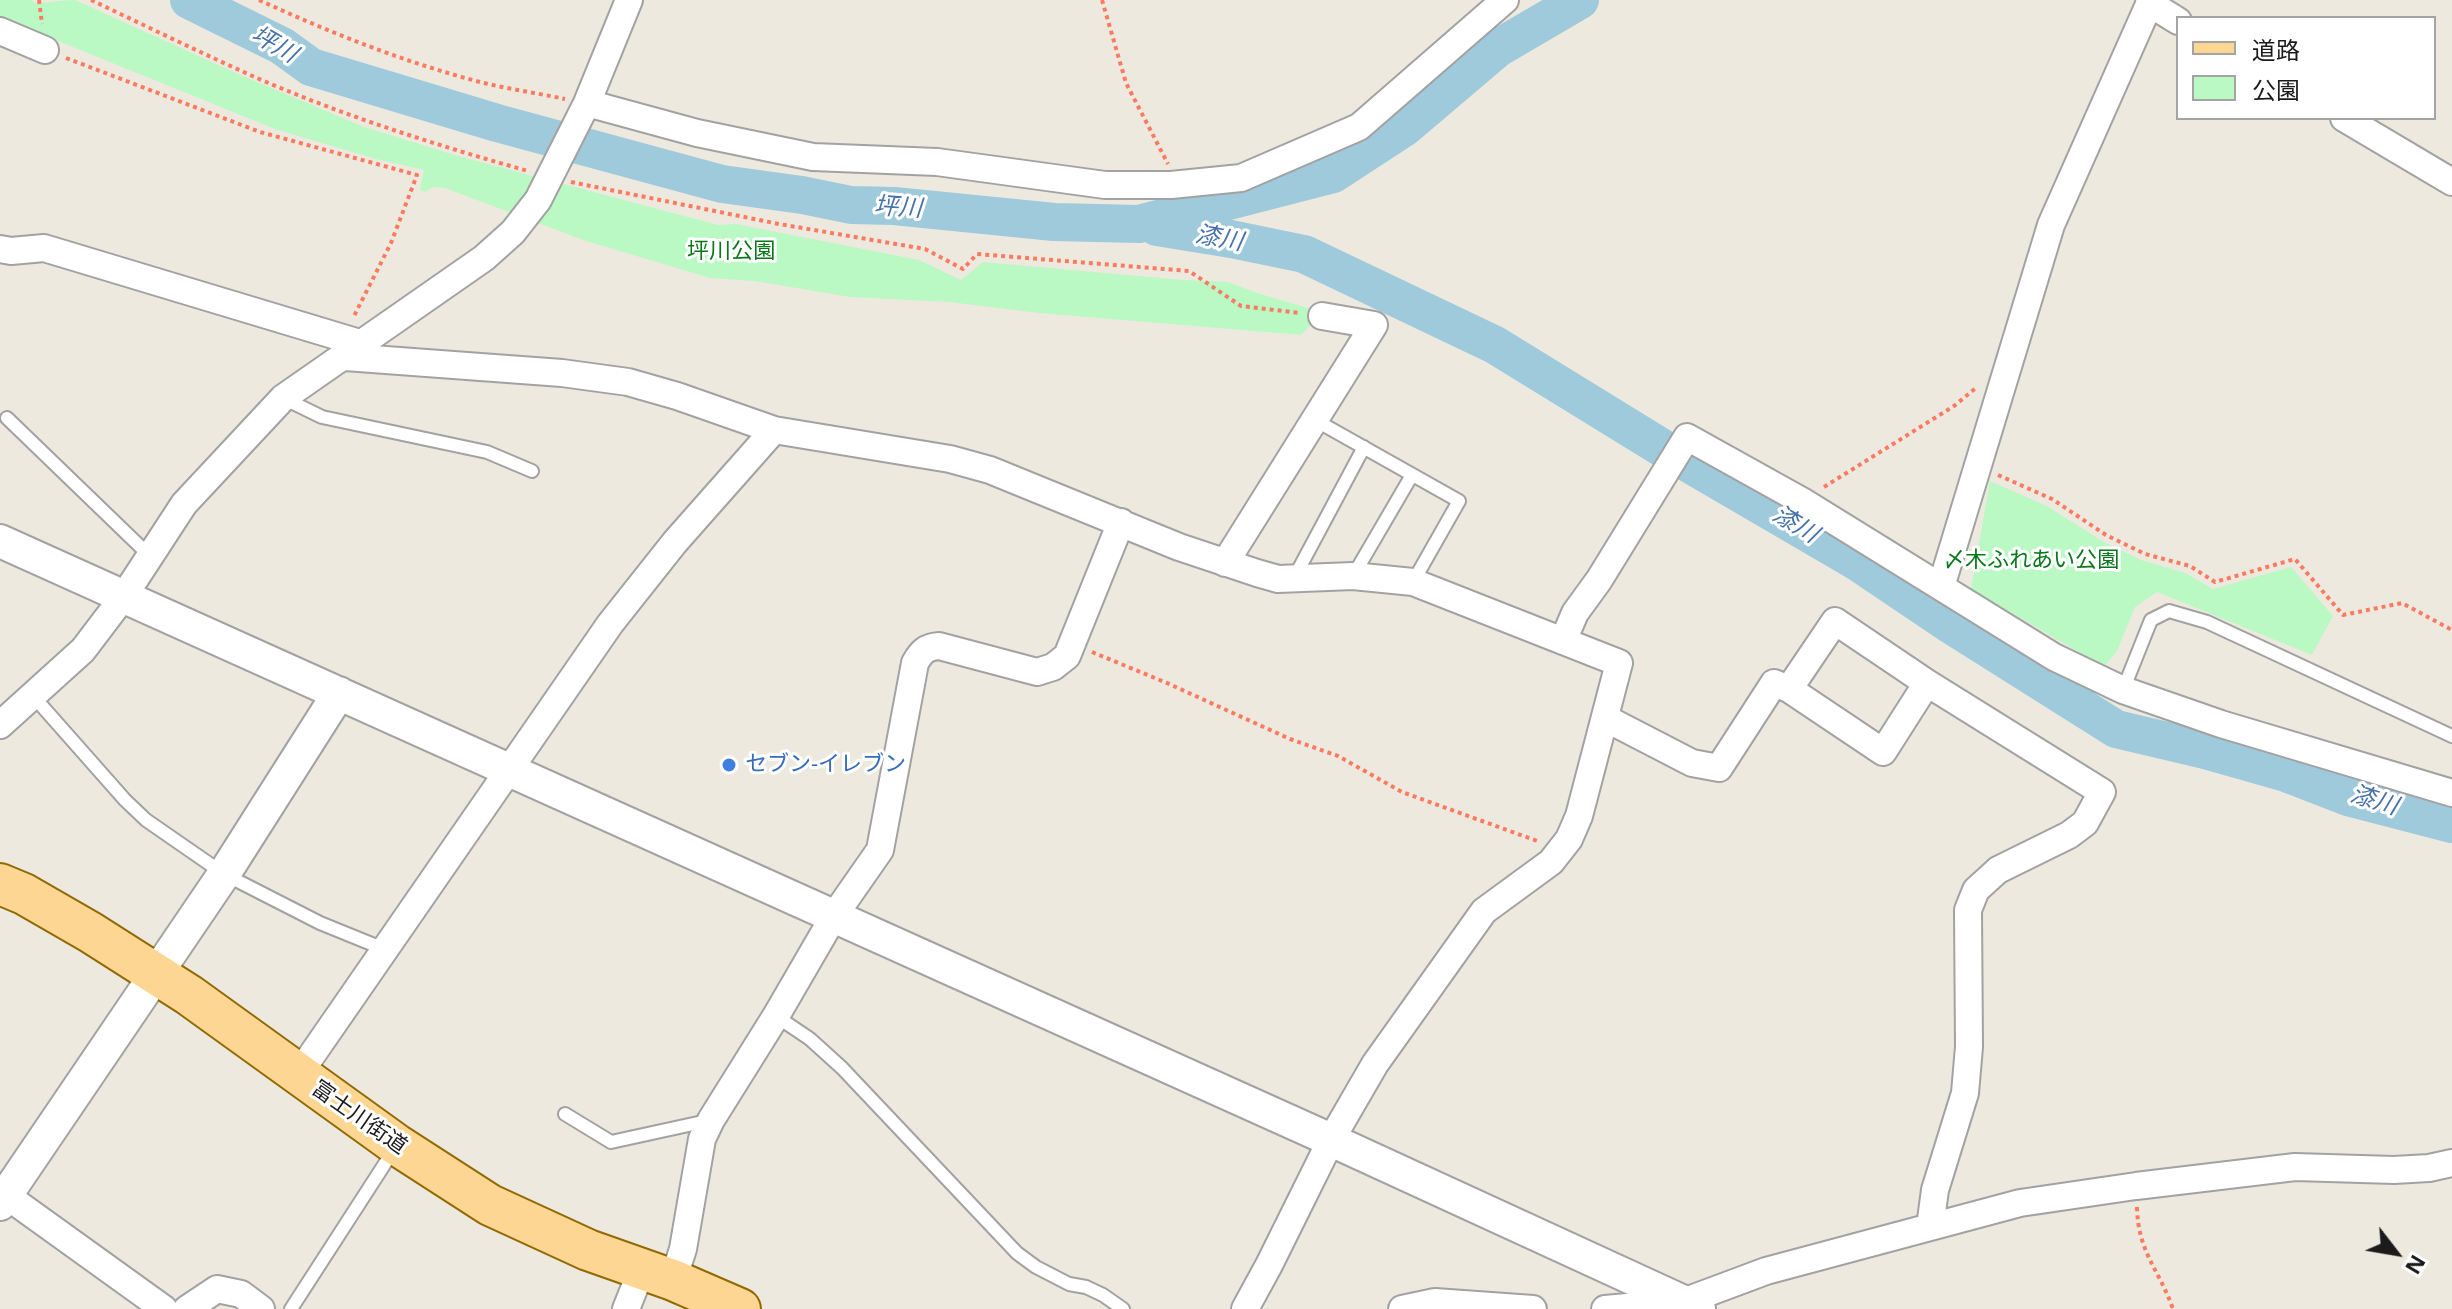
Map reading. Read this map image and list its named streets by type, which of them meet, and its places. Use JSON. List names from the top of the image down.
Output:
{
  "streets": {
    "main road": ["富士川街道"]
  },
  "water": ["坪川", "漆川"],
  "parks": ["坪川公園", "〆木ふれあい公園"],
  "places": ["セブン-イレブン"],
  "legend": ["道路", "公園"],
  "north": "bottom right"
}
